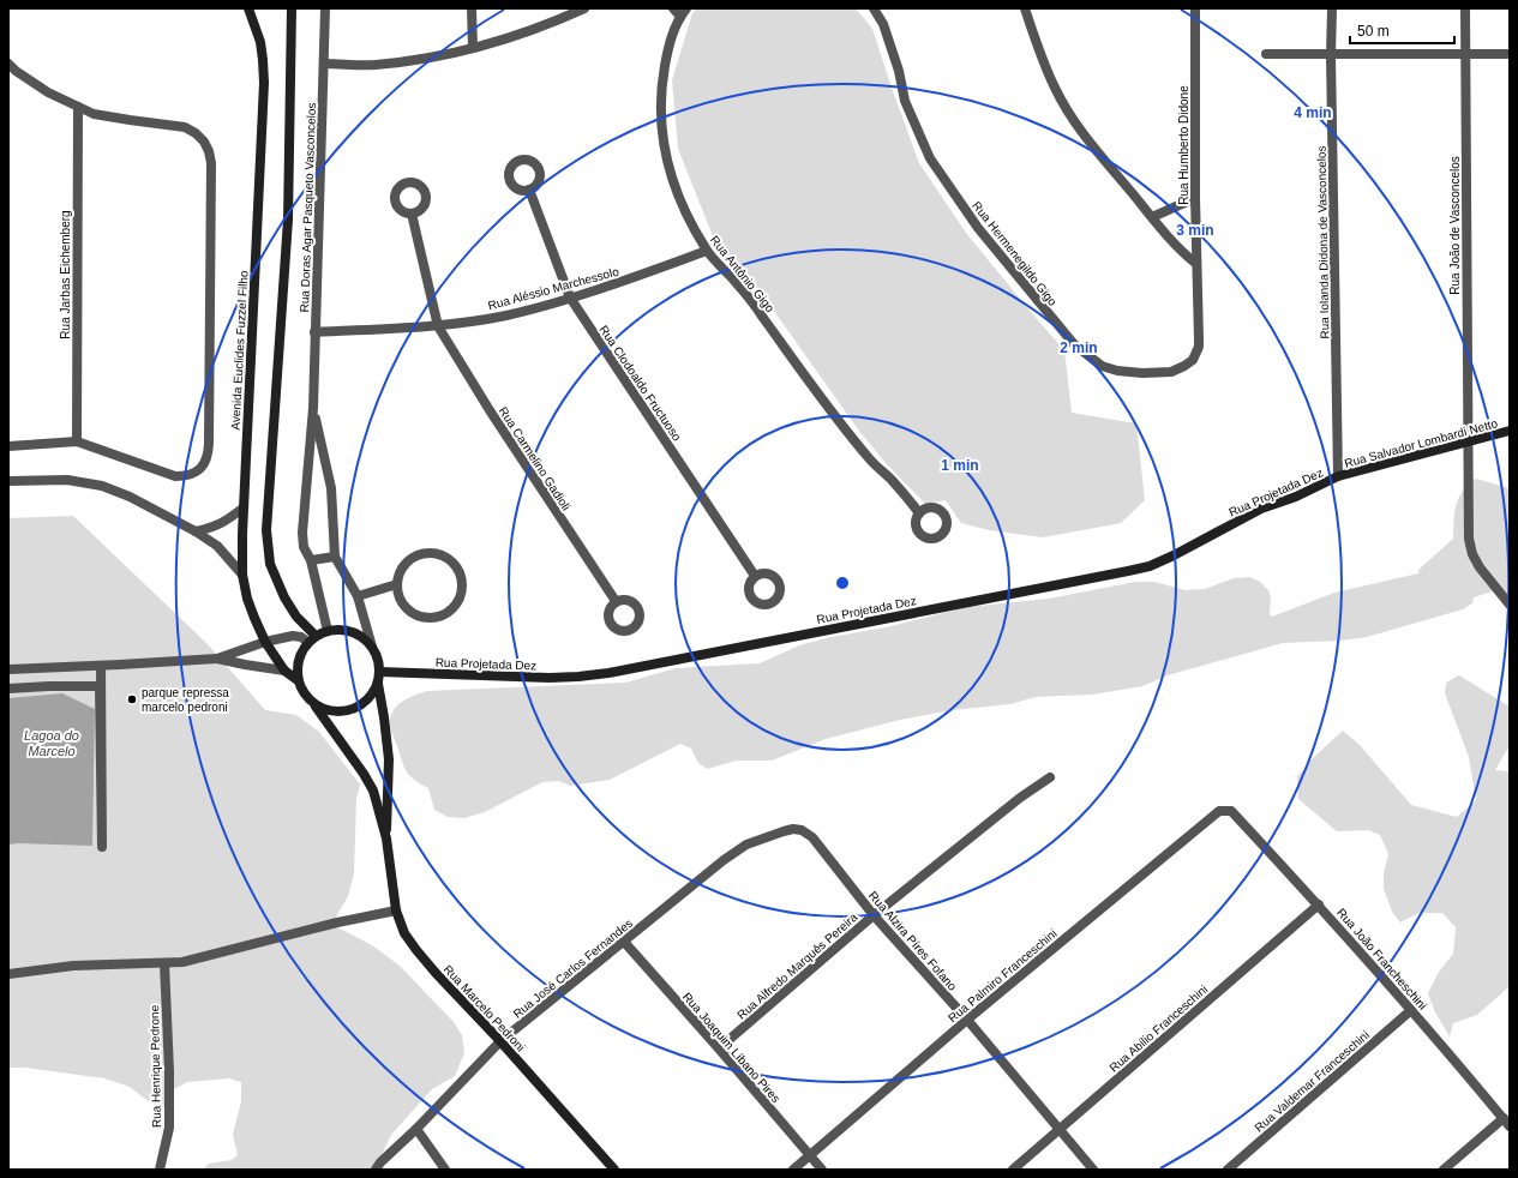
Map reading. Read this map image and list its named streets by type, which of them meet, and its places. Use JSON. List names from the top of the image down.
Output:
{
  "streets": {
    "street": [
      "Rua Humberto Didone",
      "Rua Doras Agar Pasqueto Vasconcelos",
      "Rua João de Vasconcelos",
      "Rua Iolanda Didona de Vasconcelos",
      "Rua Hermenegildo Gigo",
      "Rua Antônio Gigo",
      "Rua Jarbas Eichemberg",
      "Rua Aléssio Marchessolo",
      "Avenida Euclides Fuzzel Filho",
      "Rua Clodoaldo Fructuoso",
      "Rua Salvador Lombardi Netto",
      "Rua Carmelino Gadioli",
      "Rua Projetada Dez",
      "Rua Alzira Píres Fofano",
      "Rua João Francheschini",
      "Rua Alfredo Marquês Pereira",
      "Rua José Carlos Fernandes",
      "Rua Palmiro Franceschini",
      "Rua Marcelo Pedroni",
      "Rua Abilio Franceschini",
      "Rua Joaquim Líbano Pires",
      "Rua Henrique Pedrone",
      "Rua Valdemar Franceschini"
    ]
  },
  "crossings": [
    ["Rua Humberto Didone", "Rua Hermenegildo Gigo"],
    ["Rua Doras Agar Pasqueto Vasconcelos", "Rua Aléssio Marchessolo"],
    ["Rua Doras Agar Pasqueto Vasconcelos", "Avenida Euclides Fuzzel Filho"],
    ["Rua Doras Agar Pasqueto Vasconcelos", "Rua Projetada Dez"],
    ["Rua Doras Agar Pasqueto Vasconcelos", "Rua Marcelo Pedroni"],
    ["Rua João de Vasconcelos", "Rua Salvador Lombardi Netto"],
    ["Rua Iolanda Didona de Vasconcelos", "Rua Salvador Lombardi Netto"],
    ["Rua Iolanda Didona de Vasconcelos", "Rua Projetada Dez"],
    ["Rua Antônio Gigo", "Rua Aléssio Marchessolo"],
    ["Rua Aléssio Marchessolo", "Rua Clodoaldo Fructuoso"],
    ["Rua Aléssio Marchessolo", "Rua Carmelino Gadioli"],
    ["Avenida Euclides Fuzzel Filho", "Rua Projetada Dez"],
    ["Avenida Euclides Fuzzel Filho", "Rua Marcelo Pedroni"],
    ["Rua Salvador Lombardi Netto", "Rua Projetada Dez"],
    ["Rua Projetada Dez", "Rua Marcelo Pedroni"],
    ["Rua Alzira Píres Fofano", "Rua Alfredo Marquês Pereira"],
    ["Rua Alzira Píres Fofano", "Rua José Carlos Fernandes"],
    ["Rua Alzira Píres Fofano", "Rua Palmiro Franceschini"],
    ["Rua Alzira Píres Fofano", "Rua Abilio Franceschini"],
    ["Rua João Francheschini", "Rua Palmiro Franceschini"],
    ["Rua João Francheschini", "Rua Abilio Franceschini"],
    ["Rua João Francheschini", "Rua Valdemar Franceschini"],
    ["Rua Alfredo Marquês Pereira", "Rua Joaquim Líbano Pires"],
    ["Rua José Carlos Fernandes", "Rua Marcelo Pedroni"],
    ["Rua José Carlos Fernandes", "Rua Joaquim Líbano Pires"],
    ["Rua Palmiro Franceschini", "Rua Joaquim Líbano Pires"]
  ],
  "water": ["Lagoa do Marcelo"],
  "places": ["parque repressa marcelo pedroni"],
  "scale_bar": "50 m",
  "rings": [
    "4 min",
    "3 min",
    "2 min",
    "1 min"
  ]
}
